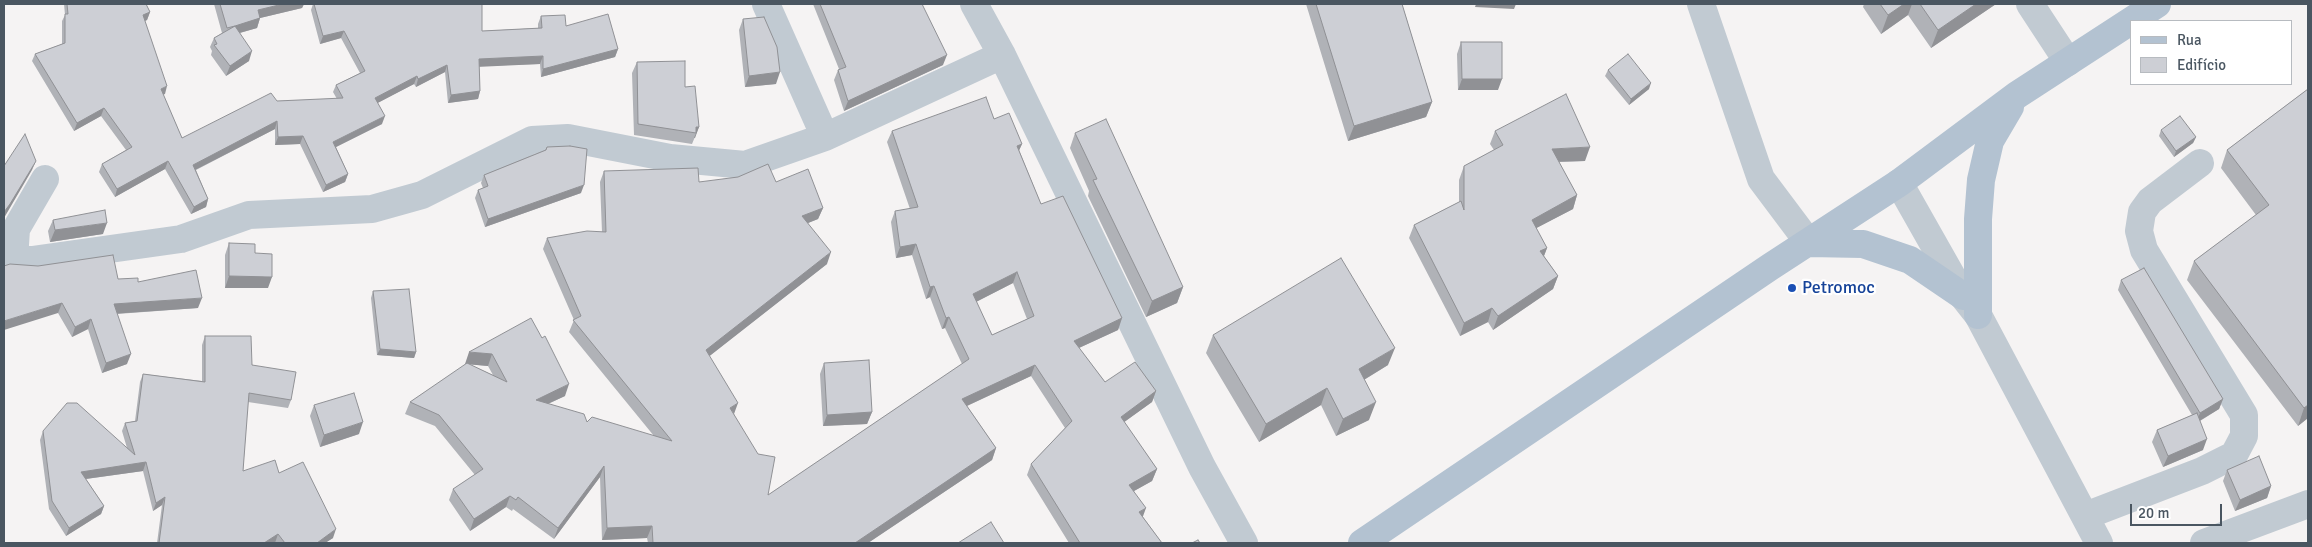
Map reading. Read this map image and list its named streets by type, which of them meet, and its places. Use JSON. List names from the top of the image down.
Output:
{
  "places": ["Petromoc"],
  "legend": ["Rua", "Edifício"],
  "scale_bar": "20 m"
}
